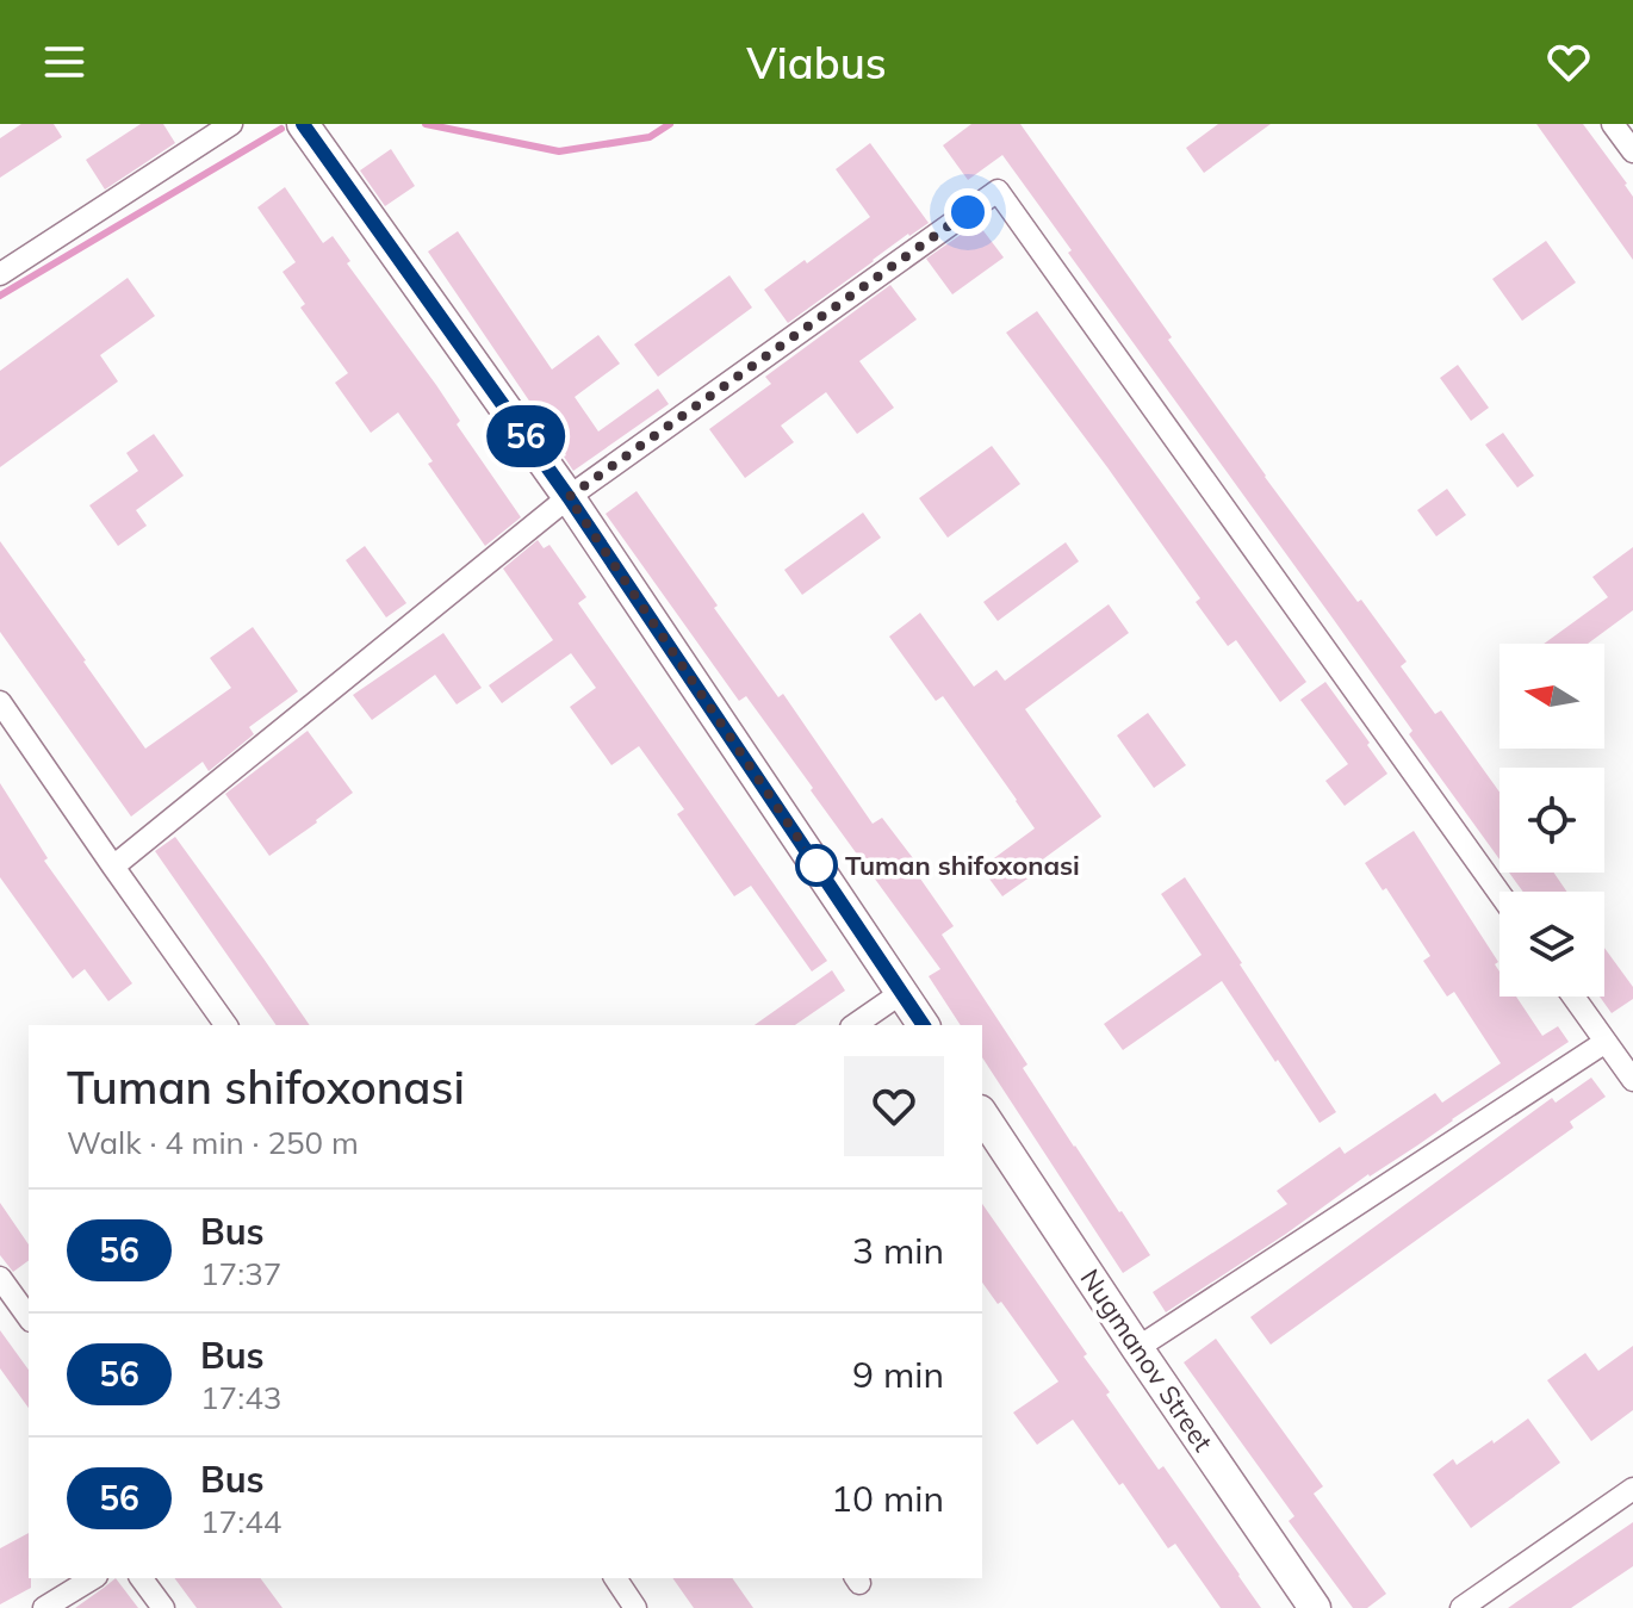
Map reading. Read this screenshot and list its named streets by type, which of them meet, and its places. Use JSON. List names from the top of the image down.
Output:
{
  "streets": {
    "main road": ["Nugmanov Street"]
  },
  "places": ["Tuman shifoxonasi"],
  "lines": ["bus line 56"],
  "north": "left",
  "page": {
    "header": "Viabus",
    "on_map": "56",
    "heading": ["Tuman shifoxonasi", "Walk · 4 min · 250 m"],
    "list": [
      {
        "mark": "56",
        "name": "Bus",
        "note": "17:37",
        "value": "3 min"
      },
      {
        "mark": "56",
        "name": "Bus",
        "note": "17:43",
        "value": "9 min"
      },
      {
        "mark": "56",
        "name": "Bus",
        "note": "17:44",
        "value": "10 min"
      }
    ]
  }
}
